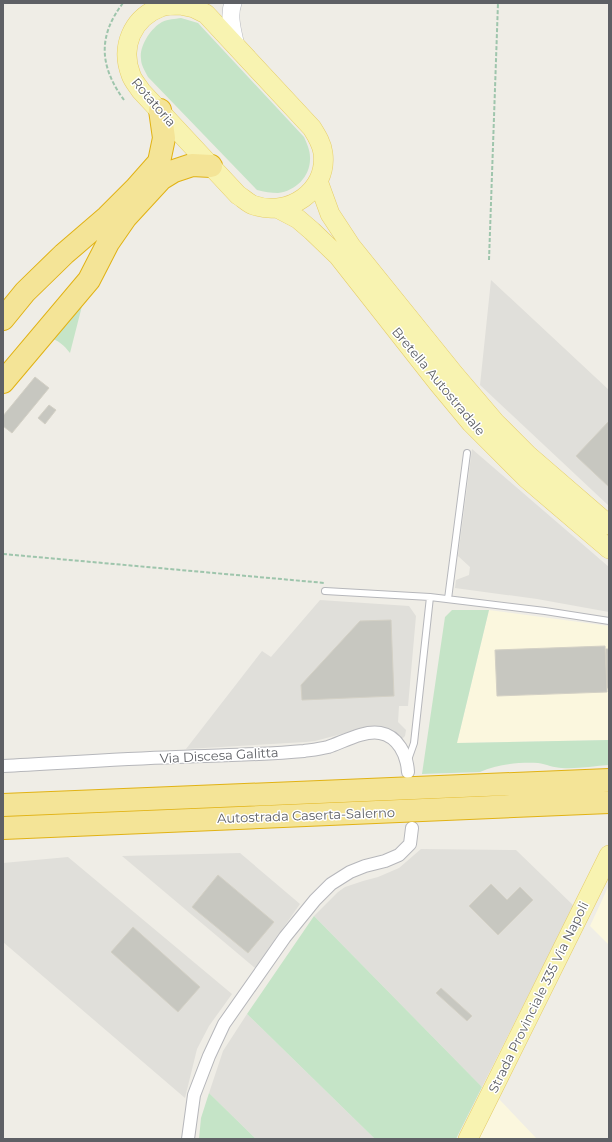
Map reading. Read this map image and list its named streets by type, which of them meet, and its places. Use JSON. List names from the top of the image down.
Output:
{
  "streets": {
    "highway": ["Autostrada Caserta-Salerno"],
    "main road": ["Rotatoria", "Bretella Autostradale", "Strada Provinciale 335 Via Napoli"],
    "street": ["Via Discesa Galitta"]
  },
  "crossings": [
    ["Rotatoria", "Bretella Autostradale"]
  ]
}
